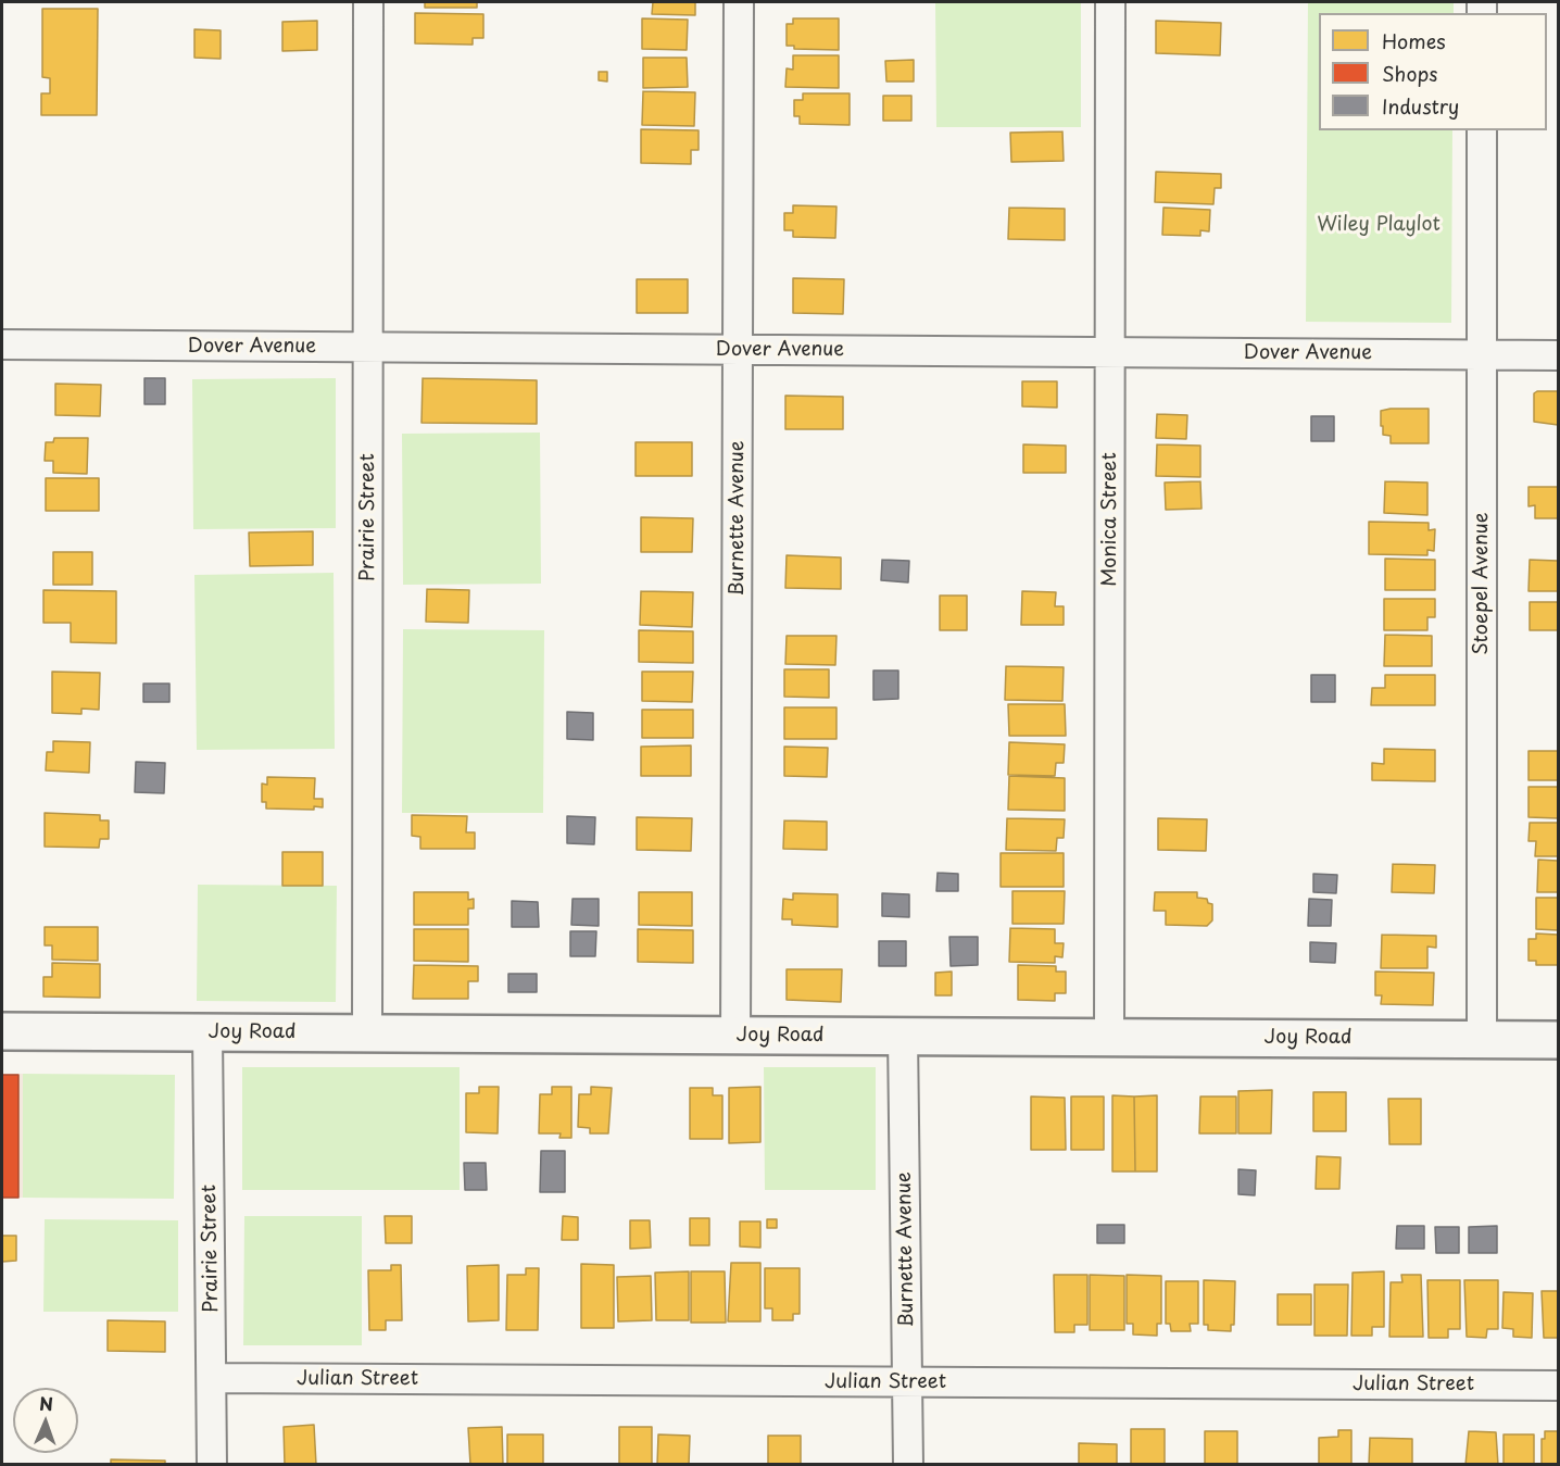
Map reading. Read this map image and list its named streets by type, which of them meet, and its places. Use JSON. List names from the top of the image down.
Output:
{
  "streets": {
    "street": [
      "Dover Avenue",
      "Prairie Street",
      "Burnette Avenue",
      "Monica Street",
      "Stoepel Avenue",
      "Joy Road",
      "Julian Street"
    ]
  },
  "crossings": [
    ["Dover Avenue", "Prairie Street"],
    ["Dover Avenue", "Burnette Avenue"],
    ["Dover Avenue", "Monica Street"],
    ["Dover Avenue", "Stoepel Avenue"],
    ["Prairie Street", "Joy Road"],
    ["Prairie Street", "Julian Street"],
    ["Burnette Avenue", "Joy Road"],
    ["Burnette Avenue", "Julian Street"],
    ["Monica Street", "Joy Road"],
    ["Stoepel Avenue", "Joy Road"]
  ],
  "parks": ["Wiley Playlot"],
  "legend": ["Homes", "Shops", "Industry"],
  "north": "top"
}
